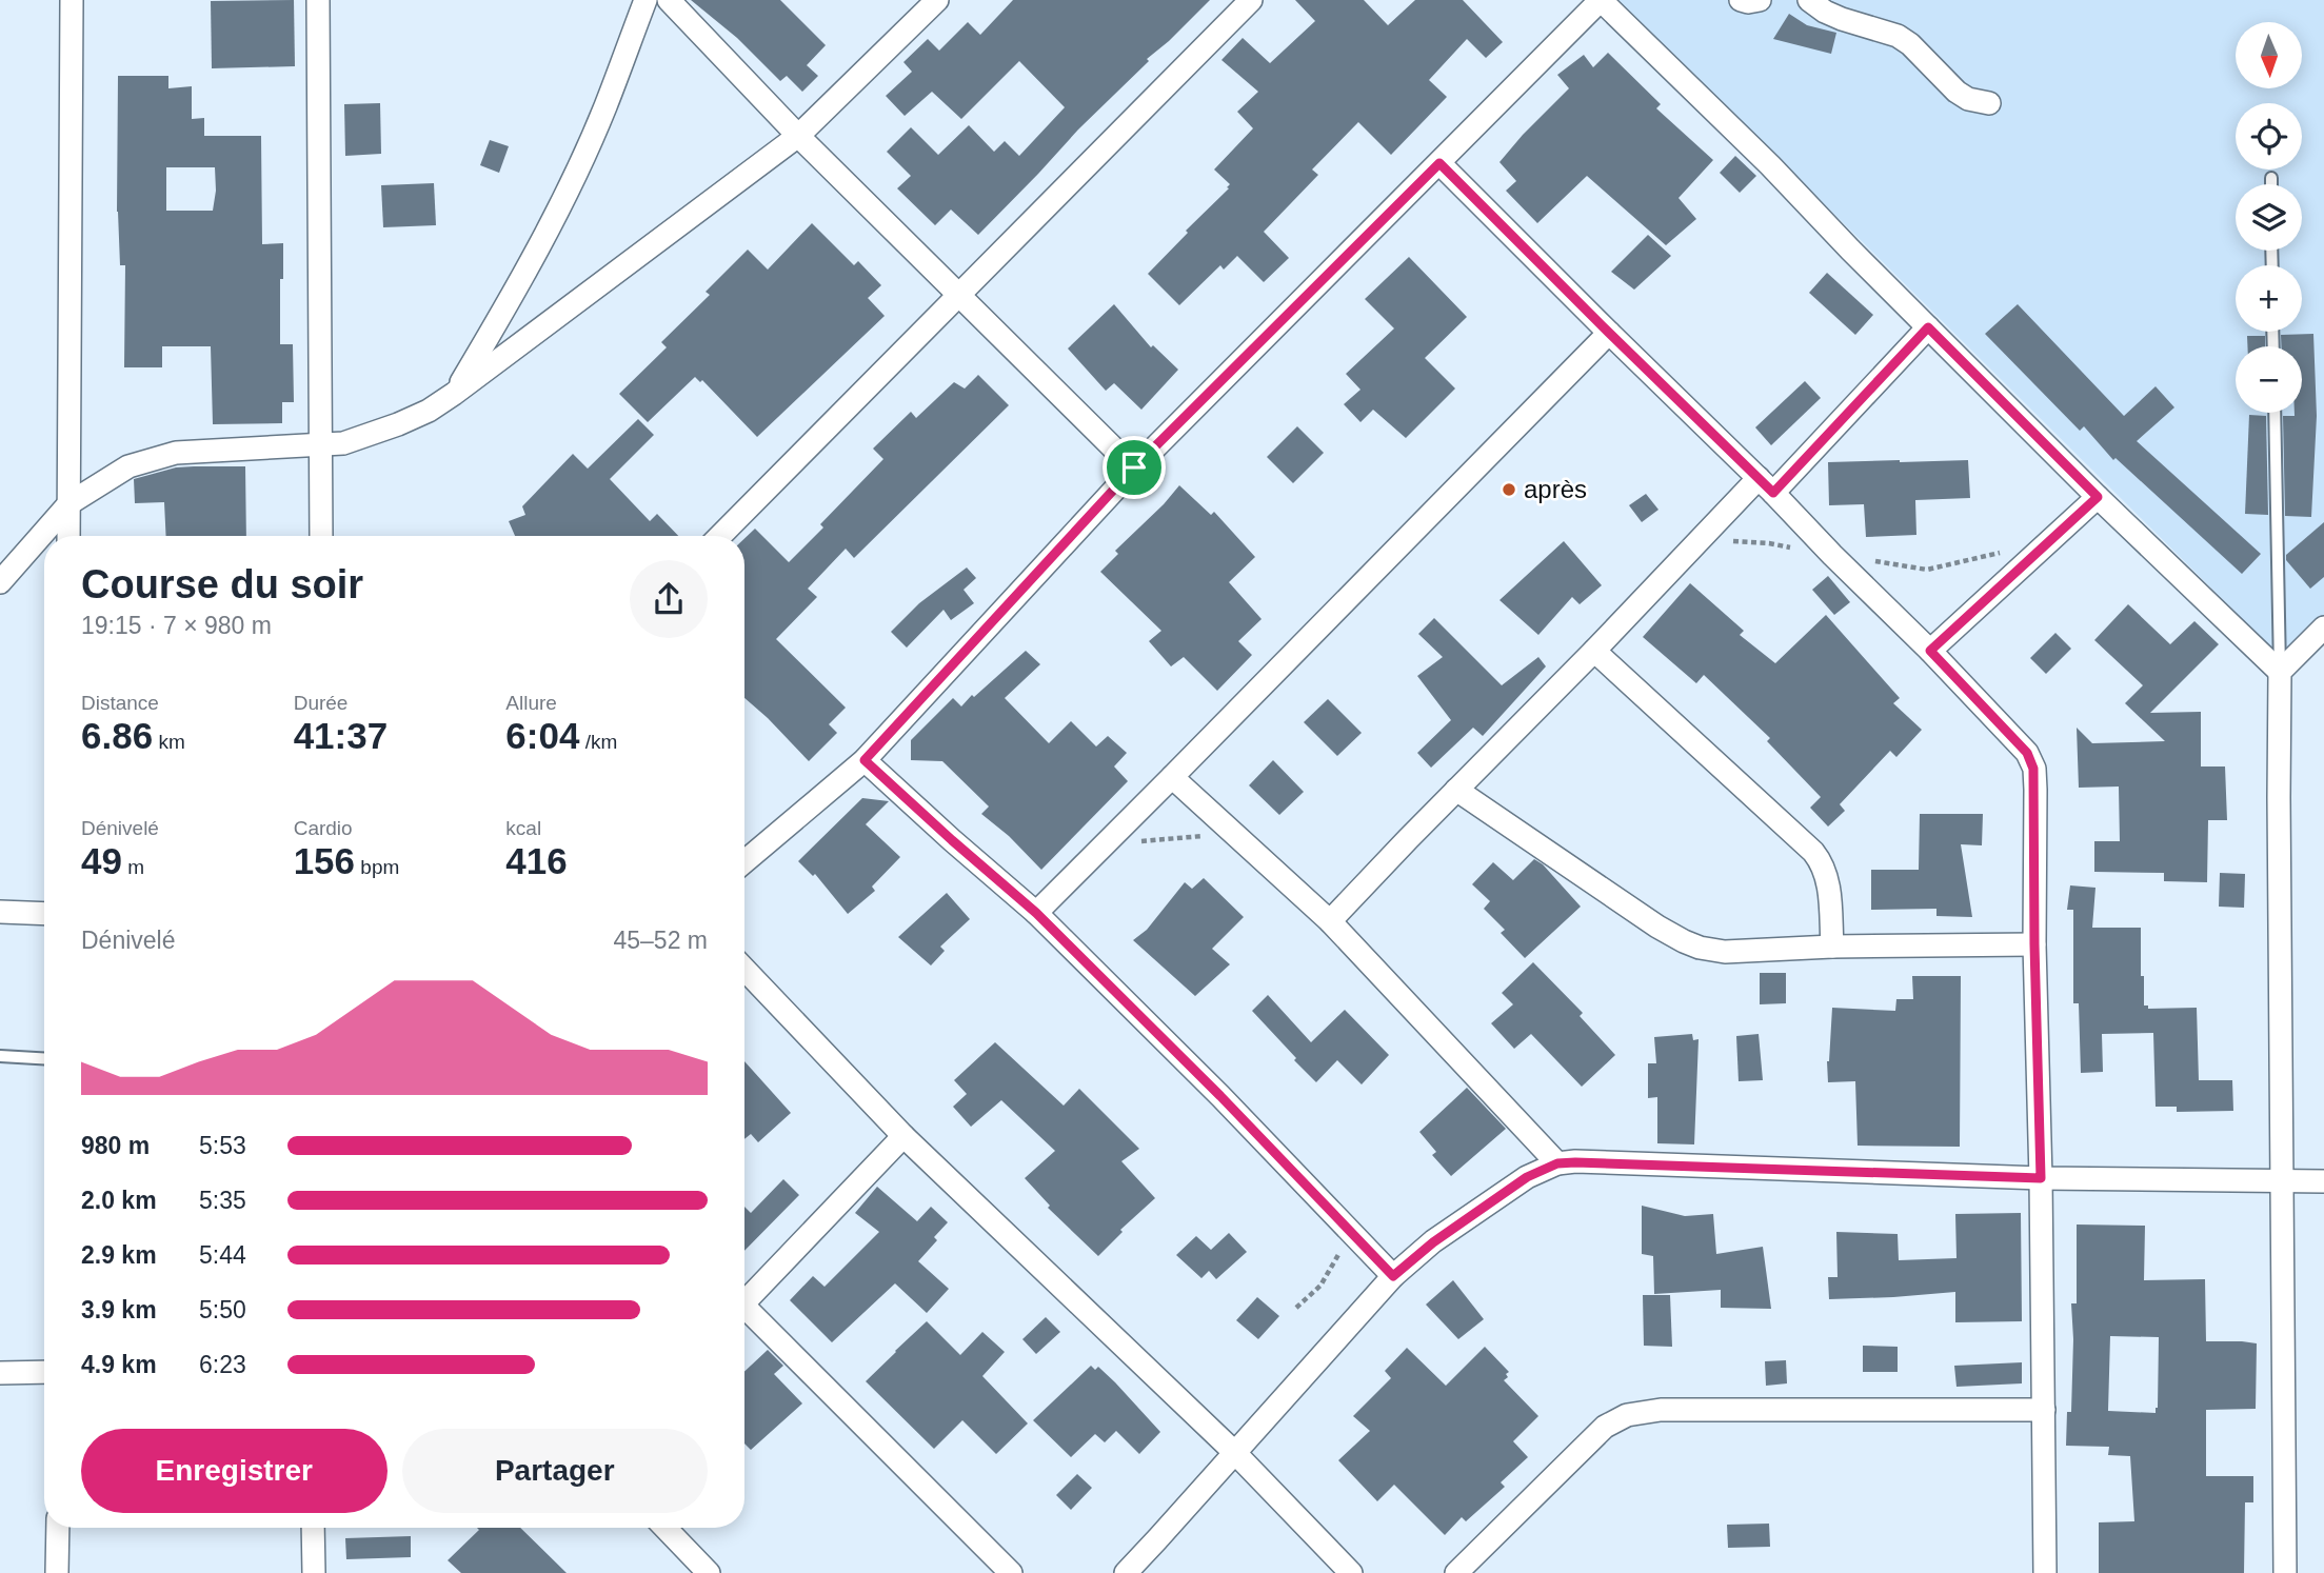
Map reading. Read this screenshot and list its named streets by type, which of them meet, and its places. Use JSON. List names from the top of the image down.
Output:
{
  "places": ["après"],
  "north": "bottom",
  "page": {
    "map_buttons": ["+", "−"],
    "heading": ["Course du soir", "19:15 · 7 × 980 m"],
    "stats": [
      ["Distance", "6.86 km"],
      ["Durée", "41:37"],
      ["Allure", "6:04 /km"],
      ["Dénivelé", "49 m"],
      ["Cardio", "156 bpm"],
      ["kcal", "416"]
    ],
    "chart": ["Dénivelé", "45–52 m"],
    "list": [
      {
        "name": "980 m",
        "note": "5:53"
      },
      {
        "name": "2.0 km",
        "note": "5:35"
      },
      {
        "name": "2.9 km",
        "note": "5:44"
      },
      {
        "name": "3.9 km",
        "note": "5:50"
      },
      {
        "name": "4.9 km",
        "note": "6:23"
      }
    ],
    "buttons": ["Enregistrer", "Partager"]
  }
}
